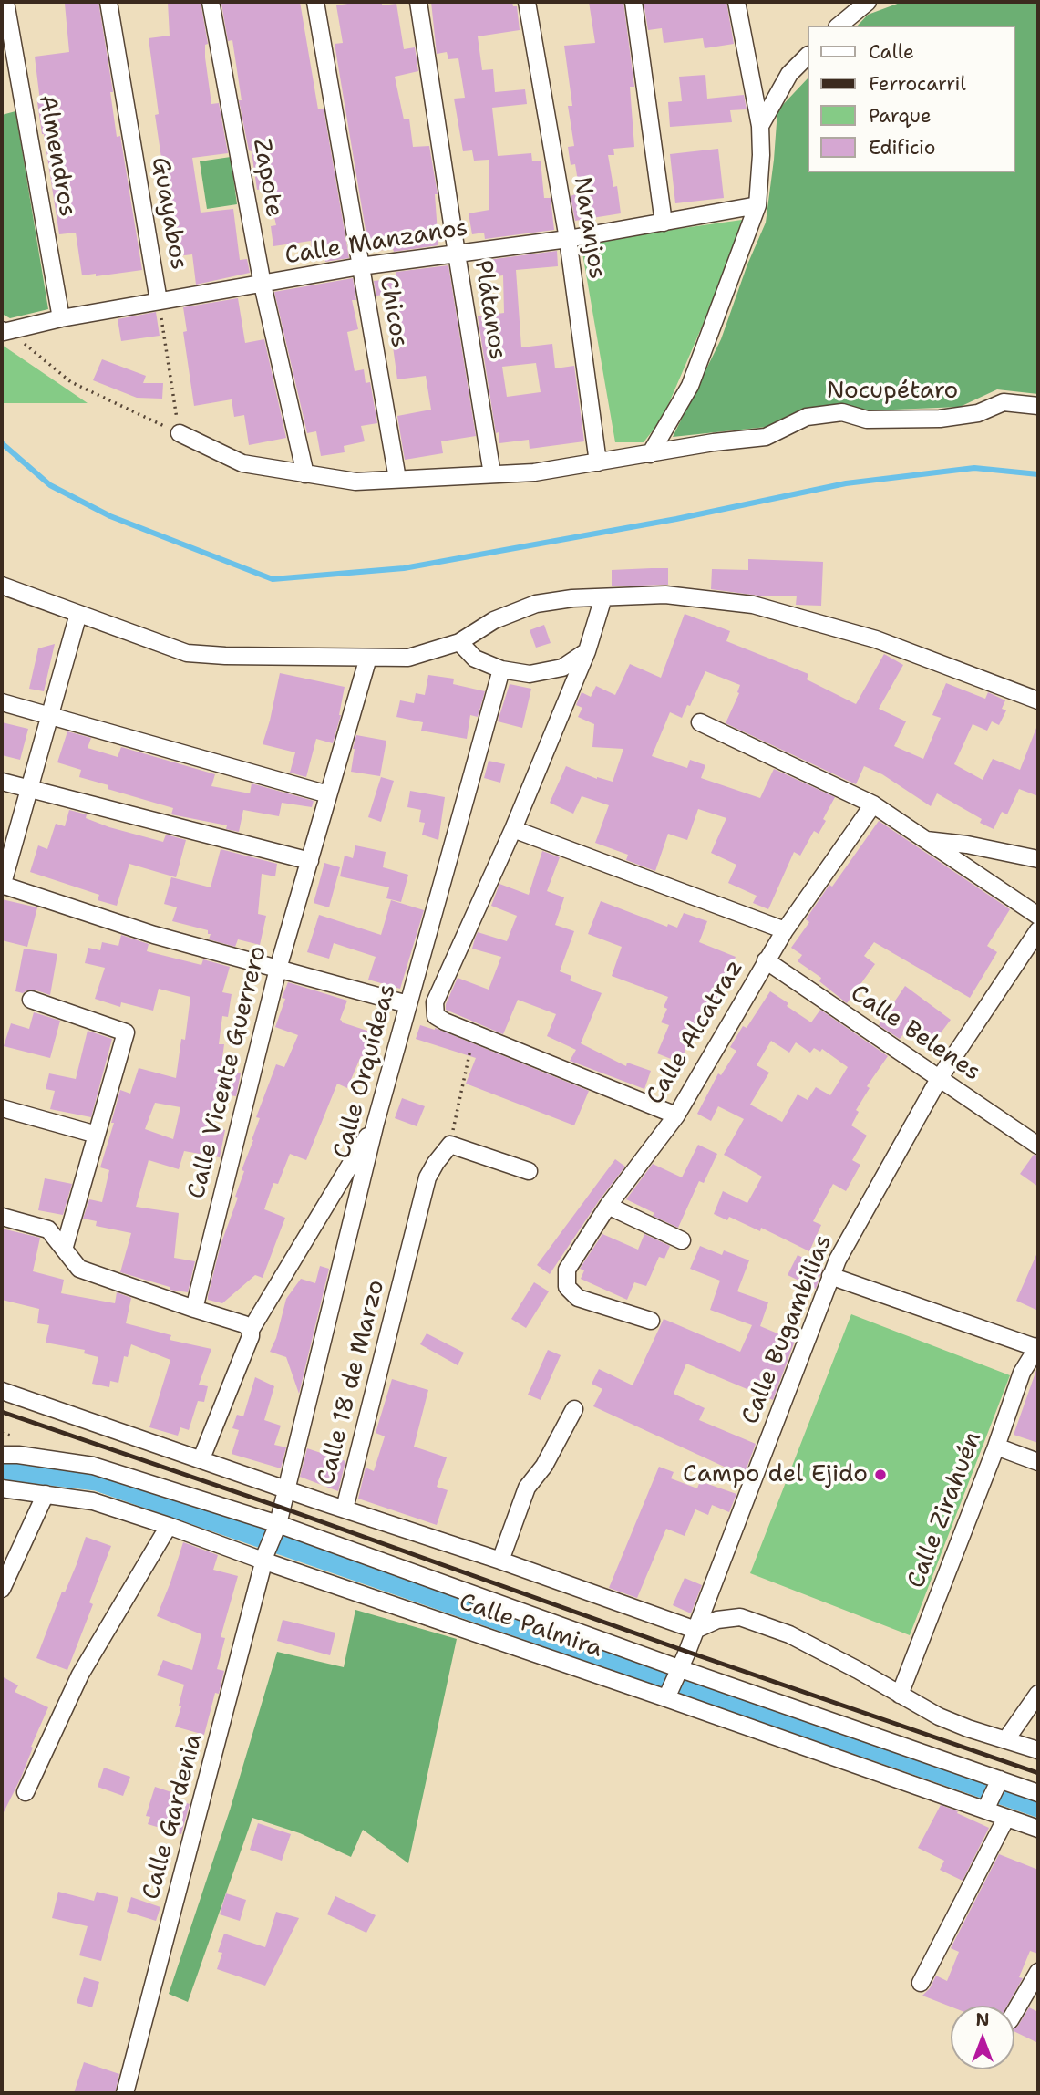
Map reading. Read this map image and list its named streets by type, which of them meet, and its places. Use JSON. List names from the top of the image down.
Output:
{
  "streets": {
    "street": [
      "Almendros",
      "Zapote",
      "Guayabos",
      "Naranjos",
      "Calle Manzanos",
      "Plátanos",
      "Chicos",
      "Nocupétaro",
      "Calle Alcatraz",
      "Calle Belenes",
      "Calle Orquídeas",
      "Calle Vicente Guerrero",
      "Calle Bugambilias",
      "Calle 18 de Marzo",
      "Calle Zirahuén",
      "Calle Palmira",
      "Calle Gardenia"
    ]
  },
  "crossings": [
    ["Almendros", "Calle Manzanos"],
    ["Zapote", "Calle Manzanos"],
    ["Guayabos", "Calle Manzanos"],
    ["Naranjos", "Calle Manzanos"],
    ["Naranjos", "Nocupétaro"],
    ["Calle Manzanos", "Plátanos"],
    ["Calle Manzanos", "Chicos"],
    ["Calle Alcatraz", "Calle Belenes"],
    ["Calle Belenes", "Calle Bugambilias"],
    ["Calle Orquídeas", "Calle 18 de Marzo"],
    ["Calle Orquídeas", "Calle Gardenia"],
    ["Calle Bugambilias", "Calle Palmira"],
    ["Calle Palmira", "Calle Gardenia"]
  ],
  "places": ["Campo del Ejido"],
  "legend": [
    "Calle",
    "Ferrocarril",
    "Parque",
    "Edificio"
  ],
  "north": "top"
}
